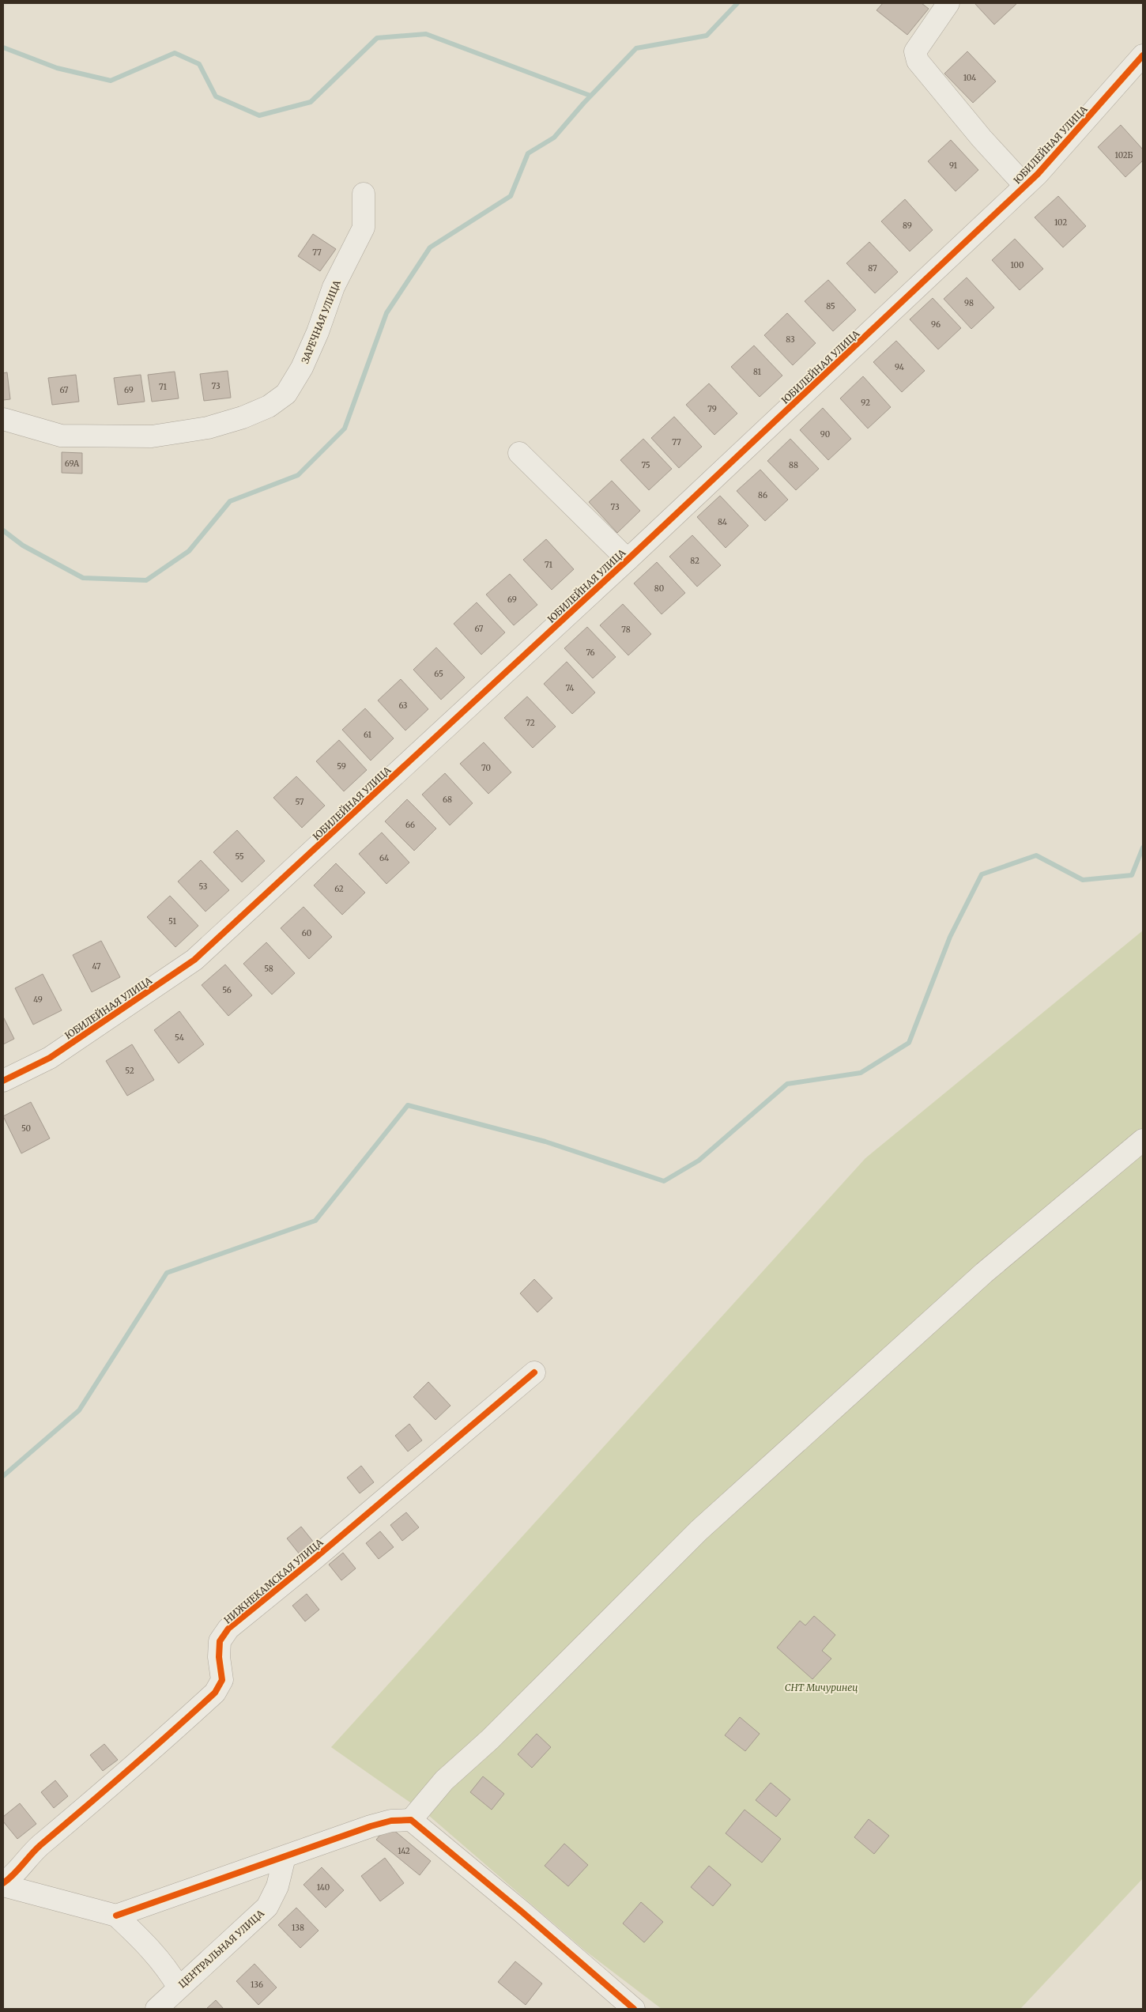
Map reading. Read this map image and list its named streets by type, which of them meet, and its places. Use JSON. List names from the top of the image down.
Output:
{
  "streets": {
    "street": [
      "ЮБИЛЕЙНАЯ УЛИЦА",
      "ЗАРЕЧНАЯ УЛИЦА",
      "НИЖНЕКАМСКАЯ УЛИЦА",
      "ЦЕНТРАЛЬНАЯ УЛИЦА"
    ]
  },
  "parks": ["СНТ Мичуринец"],
  "house_numbers": [
    "104",
    "102Б",
    "91",
    "102",
    "89",
    "77",
    "100",
    "87",
    "98",
    "85",
    "96",
    "83",
    "94",
    "81",
    "73",
    "71",
    "67",
    "69",
    "92",
    "79",
    "90",
    "77",
    "69А",
    "75",
    "88",
    "86",
    "73",
    "84",
    "82",
    "71",
    "80",
    "69",
    "67",
    "78",
    "76",
    "65",
    "74",
    "63",
    "72",
    "61",
    "59",
    "70",
    "68",
    "57",
    "66",
    "55",
    "64",
    "53",
    "62",
    "51",
    "60",
    "47",
    "58",
    "56",
    "49",
    "54",
    "52",
    "50",
    "142",
    "140",
    "138",
    "136"
  ]
}
